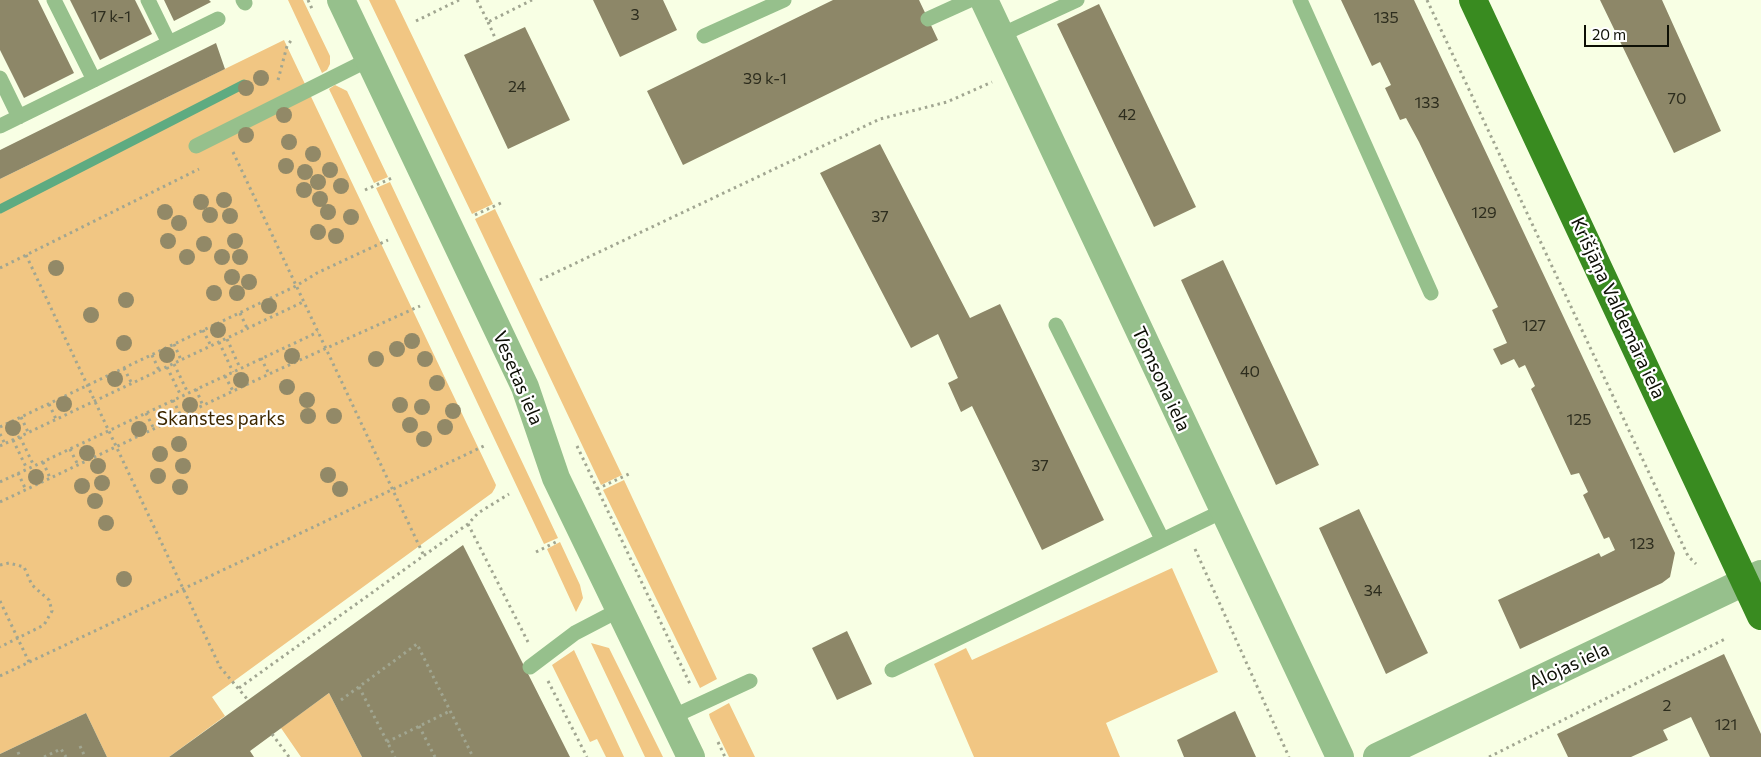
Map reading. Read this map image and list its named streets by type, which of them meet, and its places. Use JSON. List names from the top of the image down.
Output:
{
  "streets": {
    "main road": ["Krišjāņa Valdemāra iela"],
    "street": ["Vesetas iela", "Tomsona iela", "Alojas iela"]
  },
  "crossings": [
    ["Krišjāņa Valdemāra iela", "Alojas iela"]
  ],
  "parks": ["Skanstes parks"],
  "house_numbers": [
    "3",
    "17 k-1",
    "135",
    "39 k-1",
    "24",
    "70",
    "133",
    "42",
    "129",
    "37",
    "127",
    "40",
    "125",
    "37",
    "123",
    "34",
    "2",
    "121"
  ],
  "scale_bar": "20 m"
}
